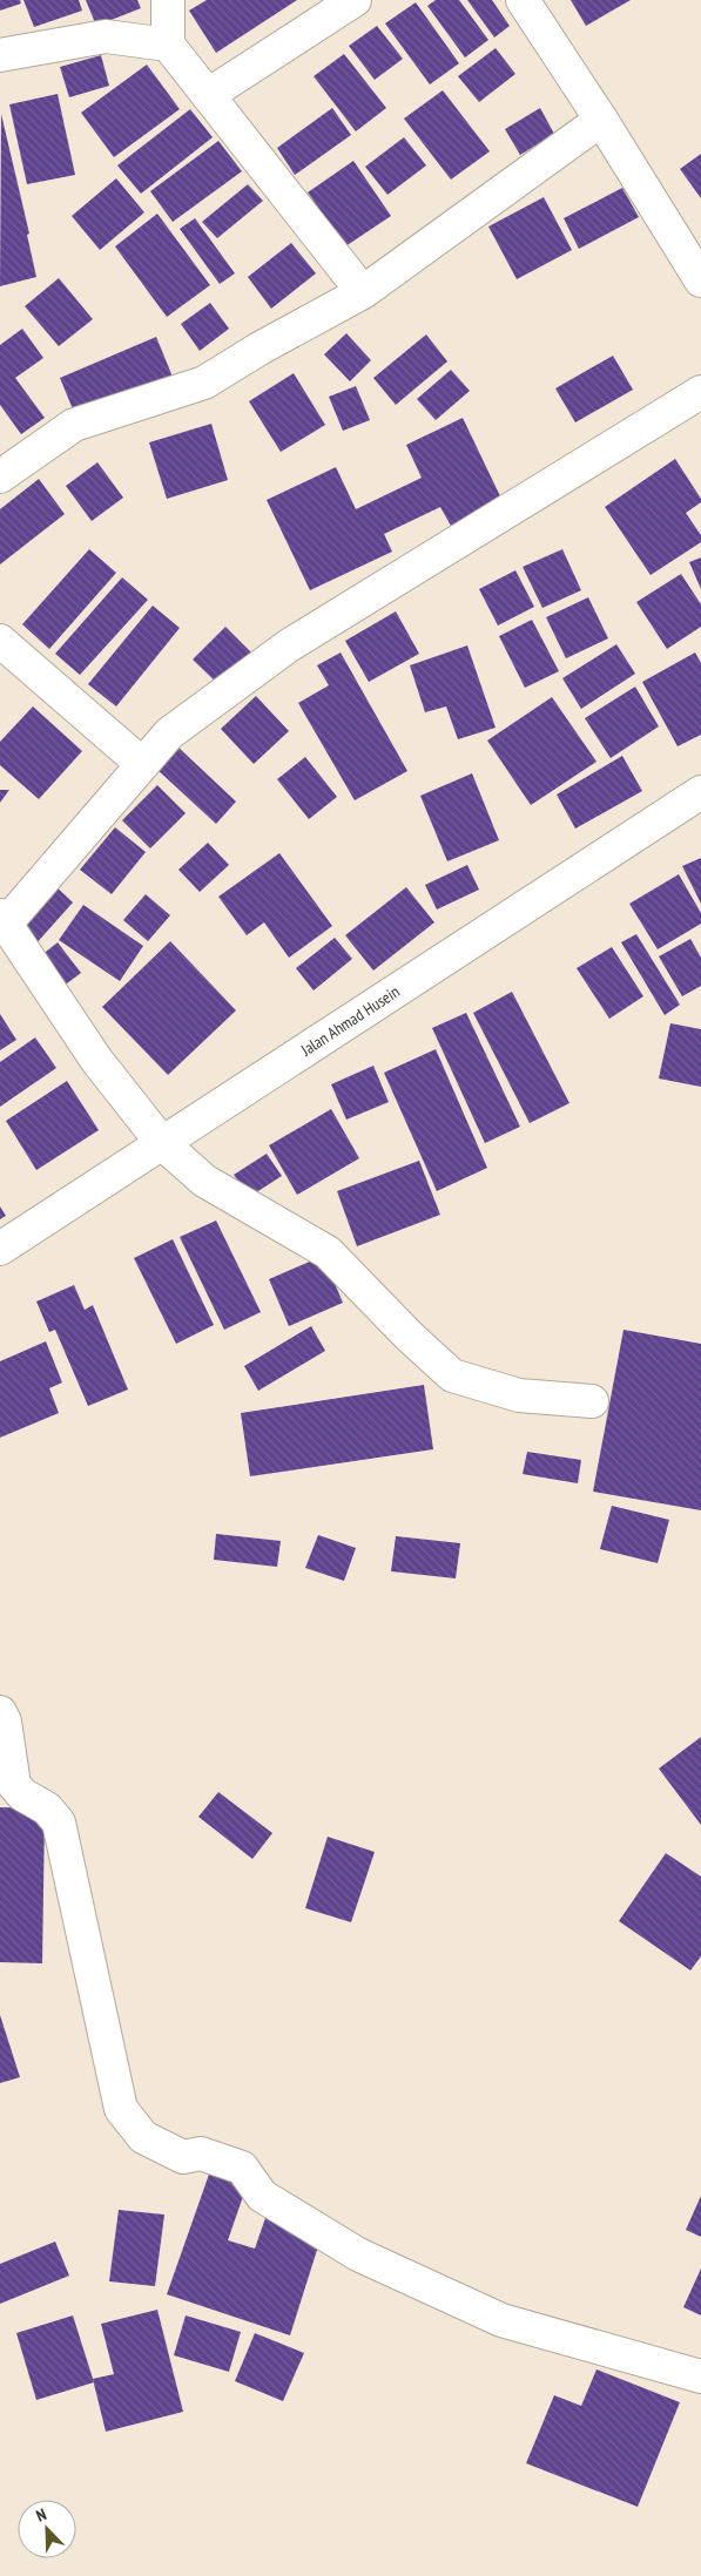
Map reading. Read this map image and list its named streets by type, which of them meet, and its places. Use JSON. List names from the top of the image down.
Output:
{
  "streets": {
    "street": ["Jalan Ahmad Husein"]
  },
  "north": "top left"
}
